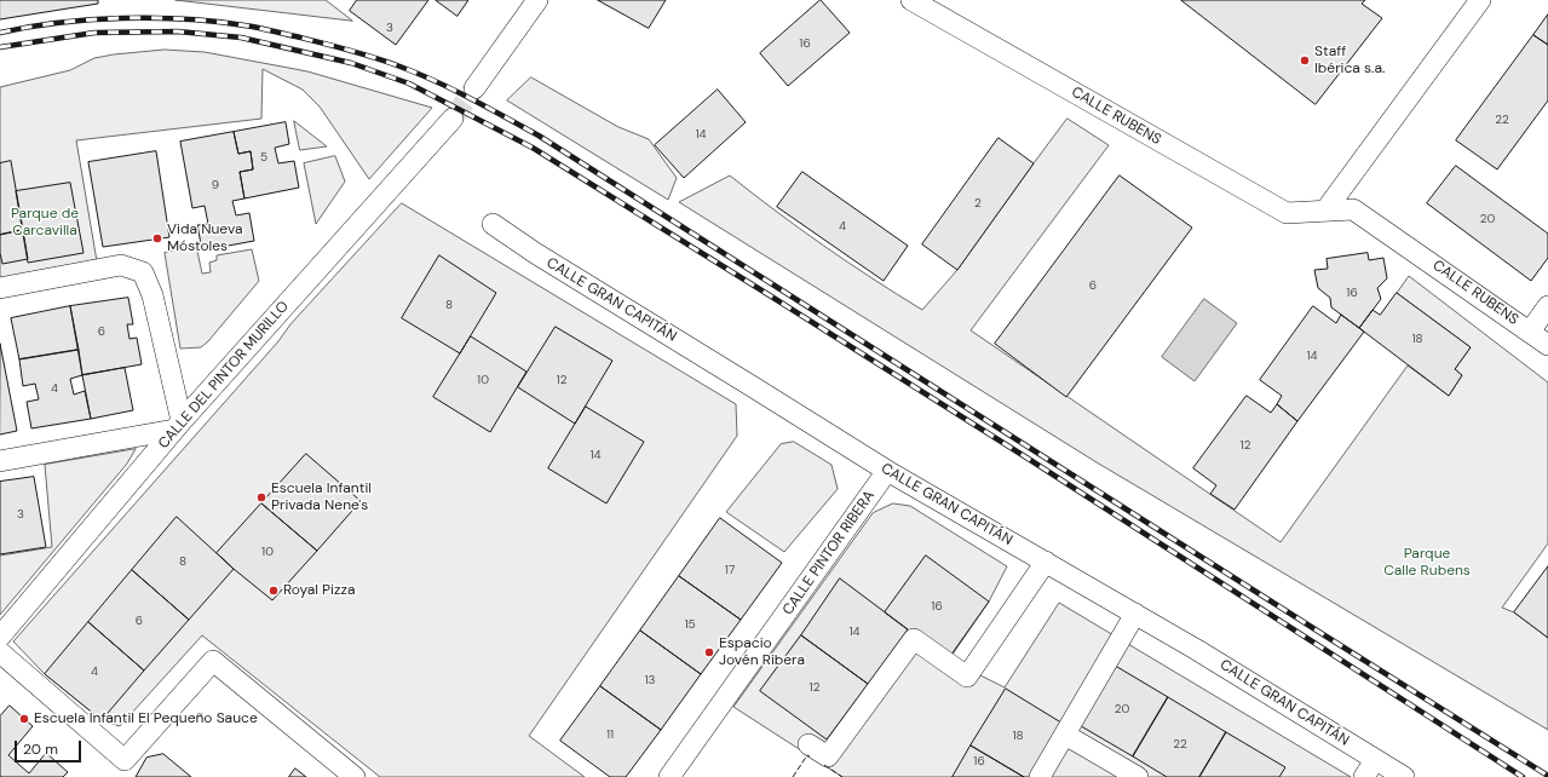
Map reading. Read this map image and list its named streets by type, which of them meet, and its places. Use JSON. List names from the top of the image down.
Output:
{
  "streets": {
    "street": [
      "CALLE RUBENS",
      "CALLE GRAN CAPITÁN",
      "CALLE DEL PINTOR MURILLO",
      "CALLE PINTOR RIBERA"
    ]
  },
  "crossings": [
    ["CALLE GRAN CAPITÁN", "CALLE PINTOR RIBERA"]
  ],
  "parks": ["Parque de Carcavilla", "Parque Calle Rubens"],
  "places": [
    "Staff Ibérica s.a.",
    "Vida Nueva Móstoles",
    "Escuela Infantil Privada Nene's",
    "Royal Pizza",
    "Espacio Jovén Ribera",
    "Escuela Infantil El Pequeño Sauce"
  ],
  "house_numbers": [
    "3",
    "16",
    "22",
    "14",
    "5",
    "9",
    "2",
    "20",
    "4",
    "6",
    "16",
    "8",
    "6",
    "18",
    "14",
    "10",
    "12",
    "4",
    "12",
    "14",
    "3",
    "10",
    "8",
    "17",
    "16",
    "6",
    "15",
    "14",
    "4",
    "13",
    "12",
    "20",
    "11",
    "18",
    "22",
    "16"
  ],
  "scale_bar": "20 m"
}
